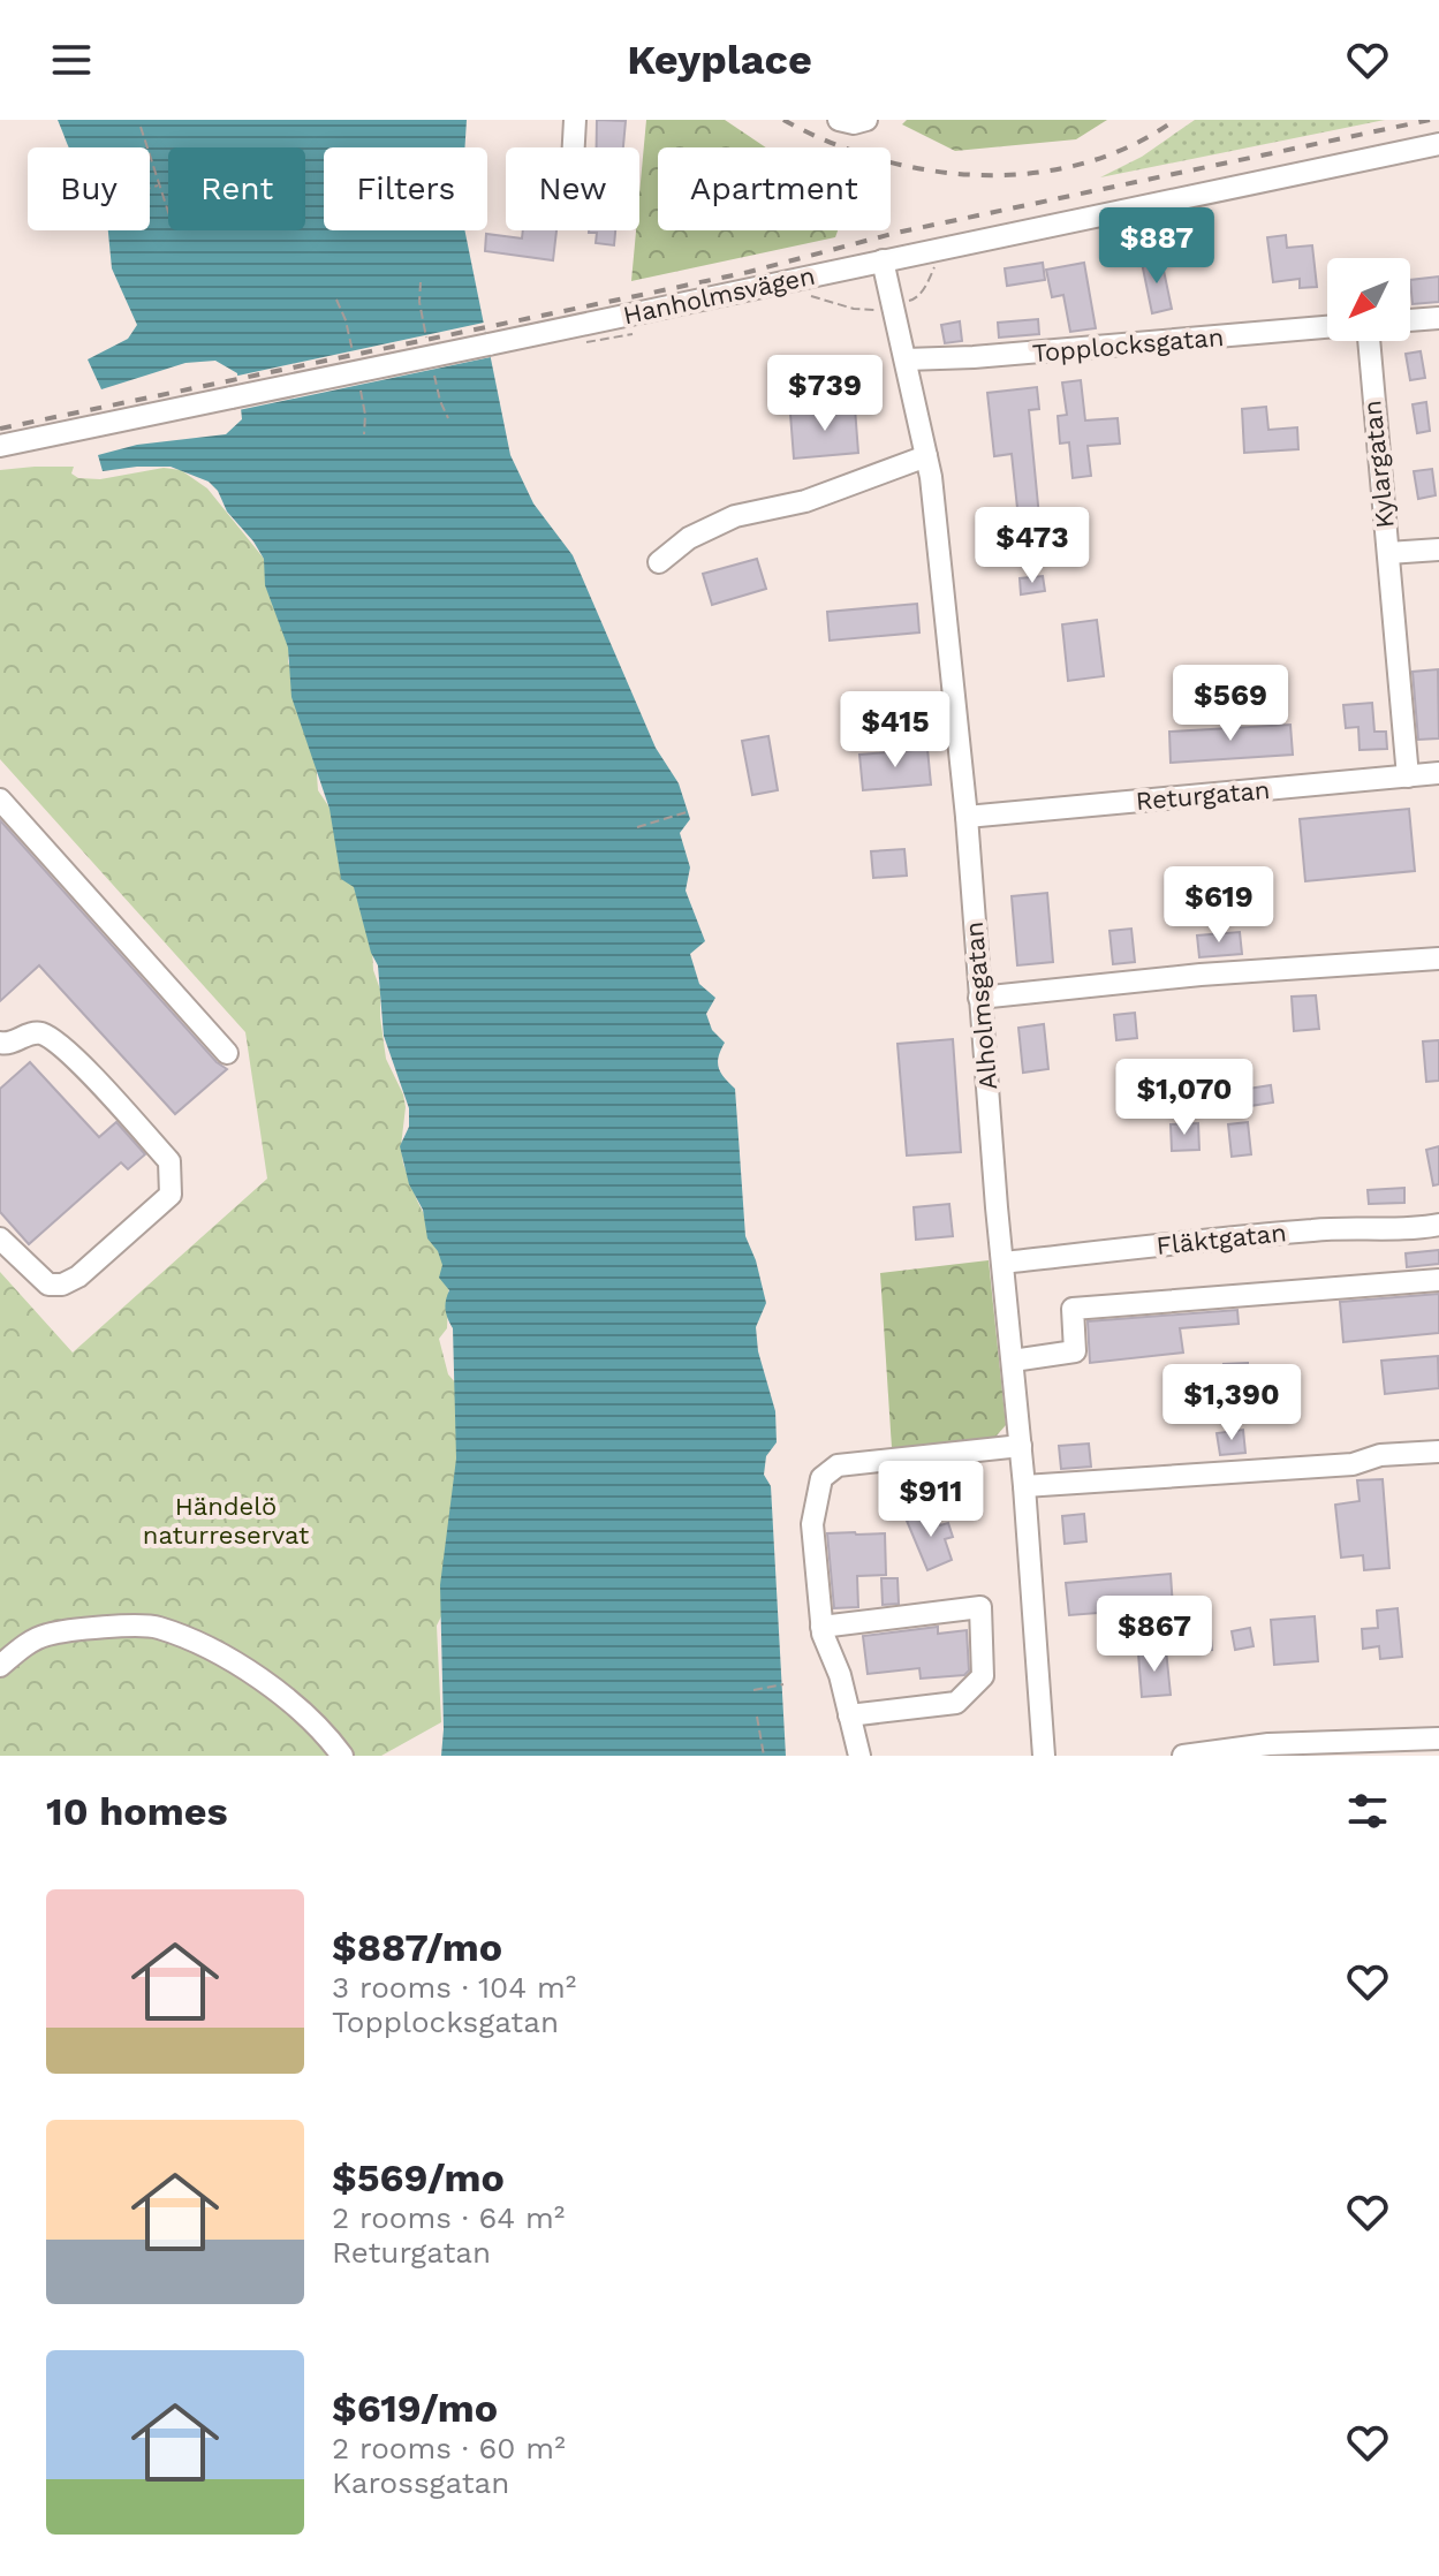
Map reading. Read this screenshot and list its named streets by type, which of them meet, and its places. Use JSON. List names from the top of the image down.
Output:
{
  "streets": {
    "street": [
      "Hanholmsvägen",
      "Topplocksgatan",
      "Kylargatan",
      "Returgatan",
      "Alholmsgatan",
      "Fläktgatan"
    ]
  },
  "crossings": [
    ["Hanholmsvägen", "Alholmsgatan"],
    ["Topplocksgatan", "Alholmsgatan"],
    ["Returgatan", "Alholmsgatan"],
    ["Alholmsgatan", "Fläktgatan"]
  ],
  "parks": ["Händelö naturreservat"],
  "north": "bottom left",
  "page": {
    "header": "Keyplace",
    "chip": [
      "Buy",
      "Rent",
      "Filters",
      "New",
      "Apartment"
    ],
    "price": [
      "$887",
      "$739",
      "$473",
      "$569",
      "$415",
      "$619",
      "$1,070",
      "$1,390",
      "$911",
      "$867"
    ],
    "heading": "10 homes",
    "list": [
      {
        "name": "$887/mo",
        "note": "3 rooms · 104 m² · Topplocksgatan"
      },
      {
        "name": "$569/mo",
        "note": "2 rooms · 64 m² · Returgatan"
      },
      {
        "name": "$619/mo",
        "note": "2 rooms · 60 m² · Karossgatan"
      }
    ]
  }
}
